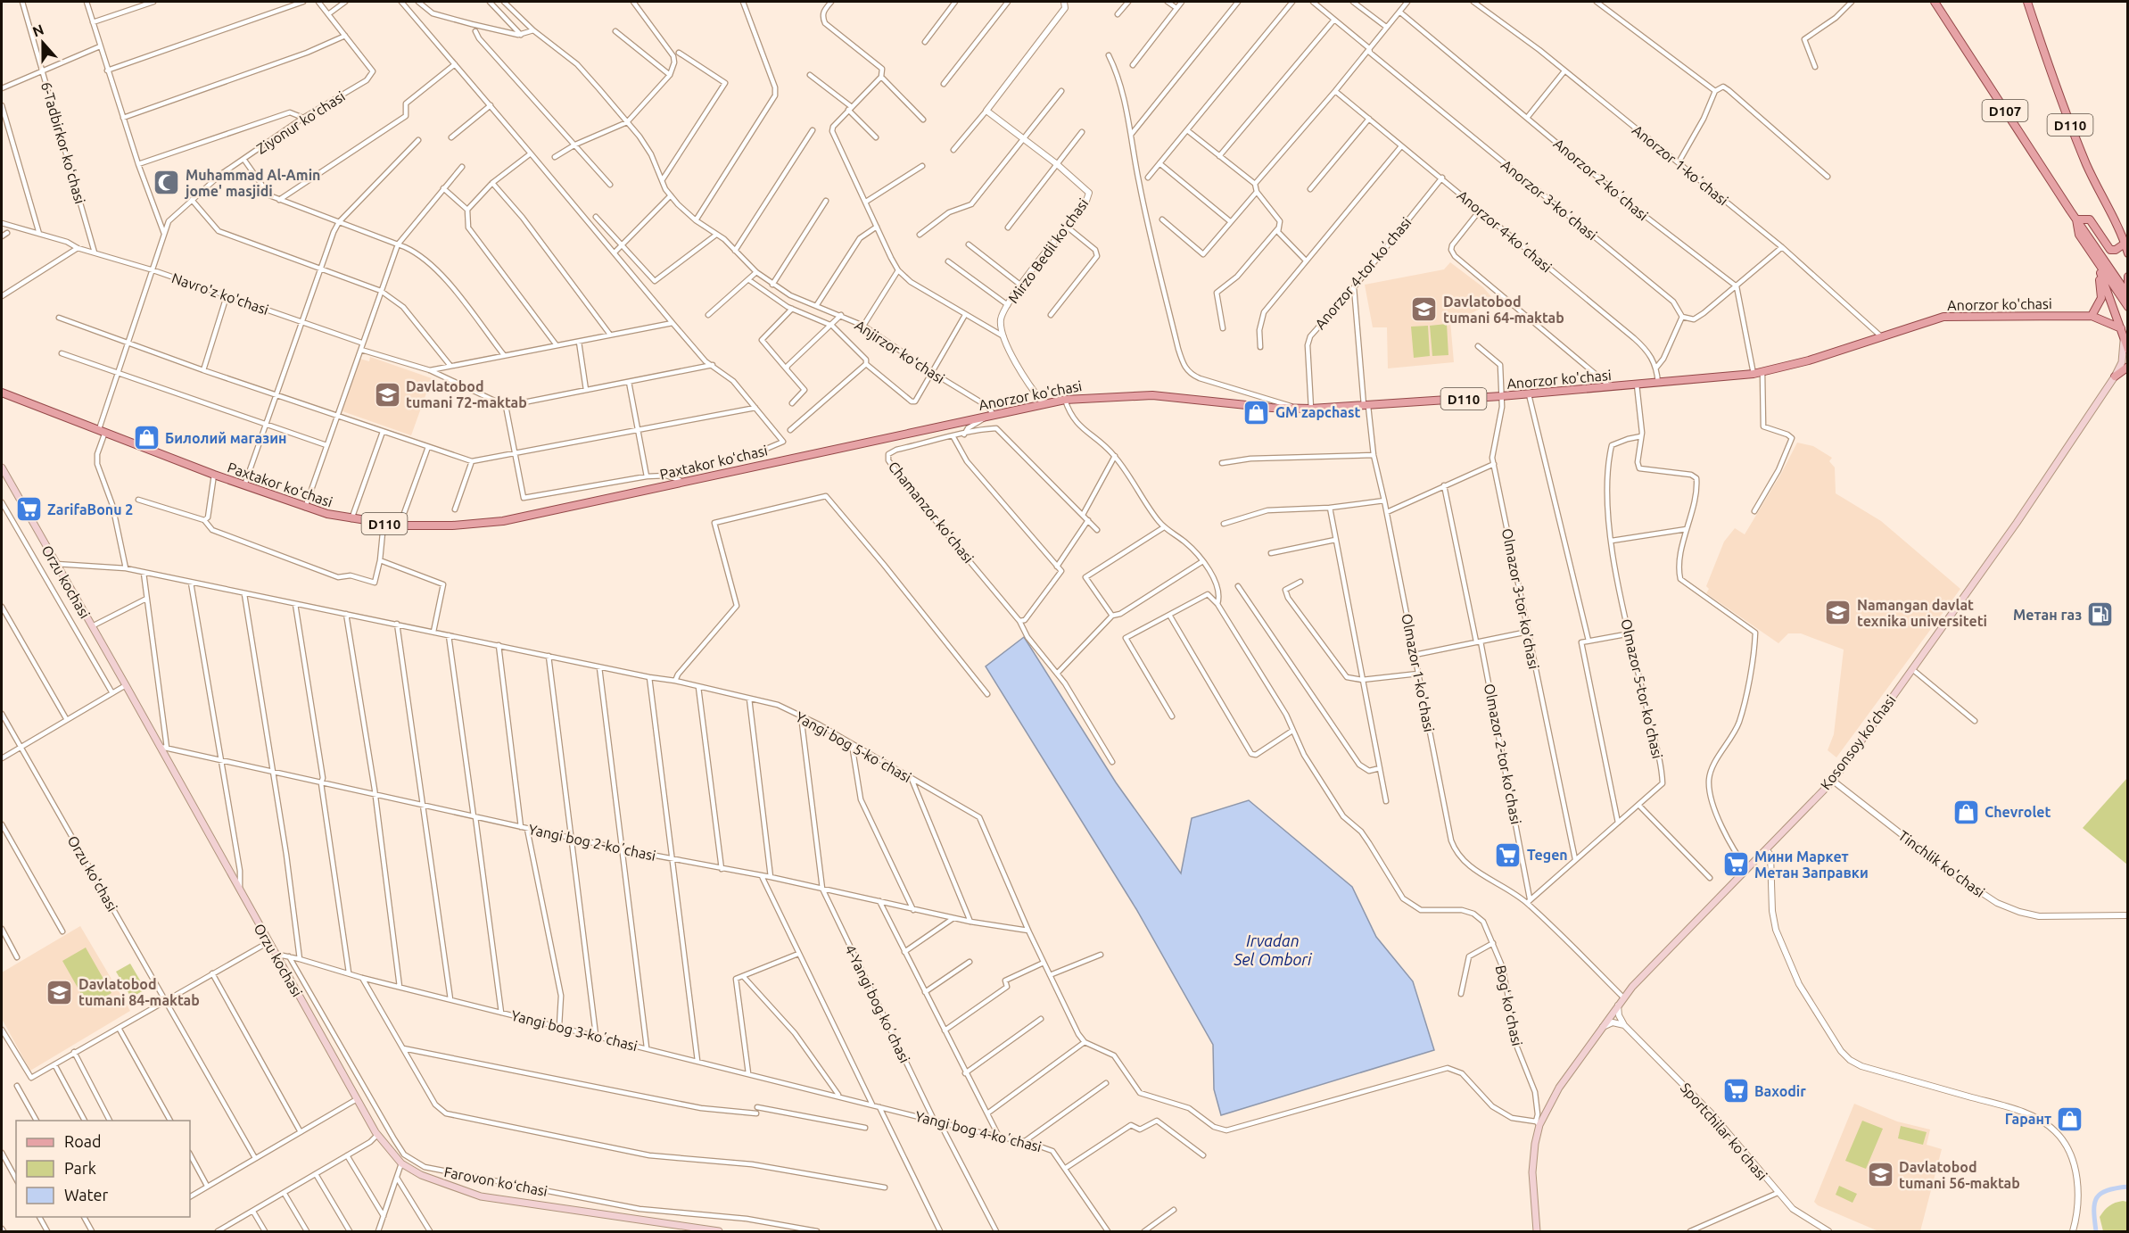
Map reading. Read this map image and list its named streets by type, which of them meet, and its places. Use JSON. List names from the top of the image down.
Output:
{
  "streets": {
    "main road": [
      "D107",
      "D110",
      "Anorzor ko'chasi",
      "Paxtakor koʻchasi",
      "Orzu kochasi",
      "Kosonsoy ko’chasi"
    ],
    "street": [
      "Ziyonur koʻchasi",
      "6-Tadbirkor koʻchasi",
      "Аnorzor 1-koʼchasi",
      "Аnorzor 2-koʼchasi",
      "Аnorzor 3-koʼchasi",
      "Аnorzor 4-koʼchasi",
      "Mirzo Bedil koʻchasi",
      "Anorzor 4-tor koʼchasi",
      "Navro'z ko'chasi",
      "Anjirzor koʻchasi",
      "Chamanzor koʻchasi",
      "Olmazor 3-tor ko'chasi",
      "Olmazor 1-ko'chasi",
      "Olmazor 5-tor ko'chasi",
      "Yangi bog 5-koʼchasi",
      "Olmazor 2-tor ko'chasi",
      "Yangi bog 2-koʼchasi",
      "Tinchlik ko'chasi",
      "Orzu koʻchasi",
      "4-Yangi bog koʼchasi",
      "Bogʻ koʻchasi",
      "Yangi bog 3-koʼchasi",
      "Yangi bog 4-koʼchasi",
      "Sportchilar ko'chasi",
      "Farovon koʻchasi"
    ]
  },
  "crossings": [
    ["Ziyonur koʻchasi", "Navro'z ko'chasi"],
    ["Ziyonur koʻchasi", "Paxtakor koʻchasi"],
    ["Ziyonur koʻchasi", "Yangi bog 5-koʼchasi"],
    ["D110", "Anorzor ko'chasi"],
    ["6-Tadbirkor koʻchasi", "Navro'z ko'chasi"],
    ["Аnorzor 1-koʼchasi", "Anorzor ko'chasi"],
    ["Аnorzor 4-koʼchasi", "Anorzor 4-tor koʼchasi"],
    ["Аnorzor 4-koʼchasi", "Anorzor ko'chasi"],
    ["Anorzor 4-tor koʼchasi", "Anorzor ko'chasi"],
    ["Anorzor 4-tor koʼchasi", "Olmazor 1-ko'chasi"],
    ["Anorzor ko'chasi", "Anjirzor koʻchasi"],
    ["Anorzor ko'chasi", "Paxtakor koʻchasi"],
    ["Anorzor ko'chasi", "Olmazor 3-tor ko'chasi"],
    ["Anorzor ko'chasi", "Olmazor 1-ko'chasi"],
    ["Orzu kochasi", "Yangi bog 5-koʼchasi"],
    ["Orzu kochasi", "Yangi bog 2-koʼchasi"],
    ["Orzu kochasi", "Yangi bog 3-koʼchasi"],
    ["Olmazor 3-tor ko'chasi", "Olmazor 5-tor ko'chasi"],
    ["Olmazor 1-ko'chasi", "Olmazor 5-tor ko'chasi"],
    ["Olmazor 1-ko'chasi", "Kosonsoy ko’chasi"],
    ["Olmazor 1-ko'chasi", "Olmazor 2-tor ko'chasi"],
    ["Olmazor 5-tor ko'chasi", "Olmazor 2-tor ko'chasi"],
    ["Kosonsoy ko’chasi", "Tinchlik ko'chasi"],
    ["Kosonsoy ko’chasi", "Bogʻ koʻchasi"],
    ["Yangi bog 5-koʼchasi", "Yangi bog 2-koʼchasi"],
    ["Yangi bog 5-koʼchasi", "4-Yangi bog koʼchasi"],
    ["Yangi bog 2-koʼchasi", "4-Yangi bog koʼchasi"],
    ["4-Yangi bog koʼchasi", "Yangi bog 4-koʼchasi"],
    ["Yangi bog 3-koʼchasi", "Yangi bog 4-koʼchasi"],
    ["Yangi bog 3-koʼchasi", "Farovon koʻchasi"]
  ],
  "water": ["Irvadan Sel Ombori"],
  "places": {
    "mosque": ["Muhammad Al-Amin jome' masjidi"],
    "school or university": [
      "Davlatobod tumani 64-maktab",
      "Davlatobod tumani 72-maktab",
      "Namangan davlat texnika universiteti",
      "Davlatobod tumani 84-maktab",
      "Davlatobod tumani 56-maktab"
    ],
    "shop": [
      "GM zapchast",
      "Билолий магазин",
      "Chevrolet",
      "Гарант"
    ],
    "supermarket": [
      "ZarifaBonu 2",
      "Tegen",
      "Мини Маркет Метан Заправки",
      "Baxodir"
    ],
    "fuel station": ["Метан газ"]
  },
  "legend": ["Road", "Park", "Water"],
  "north": "top"
}
